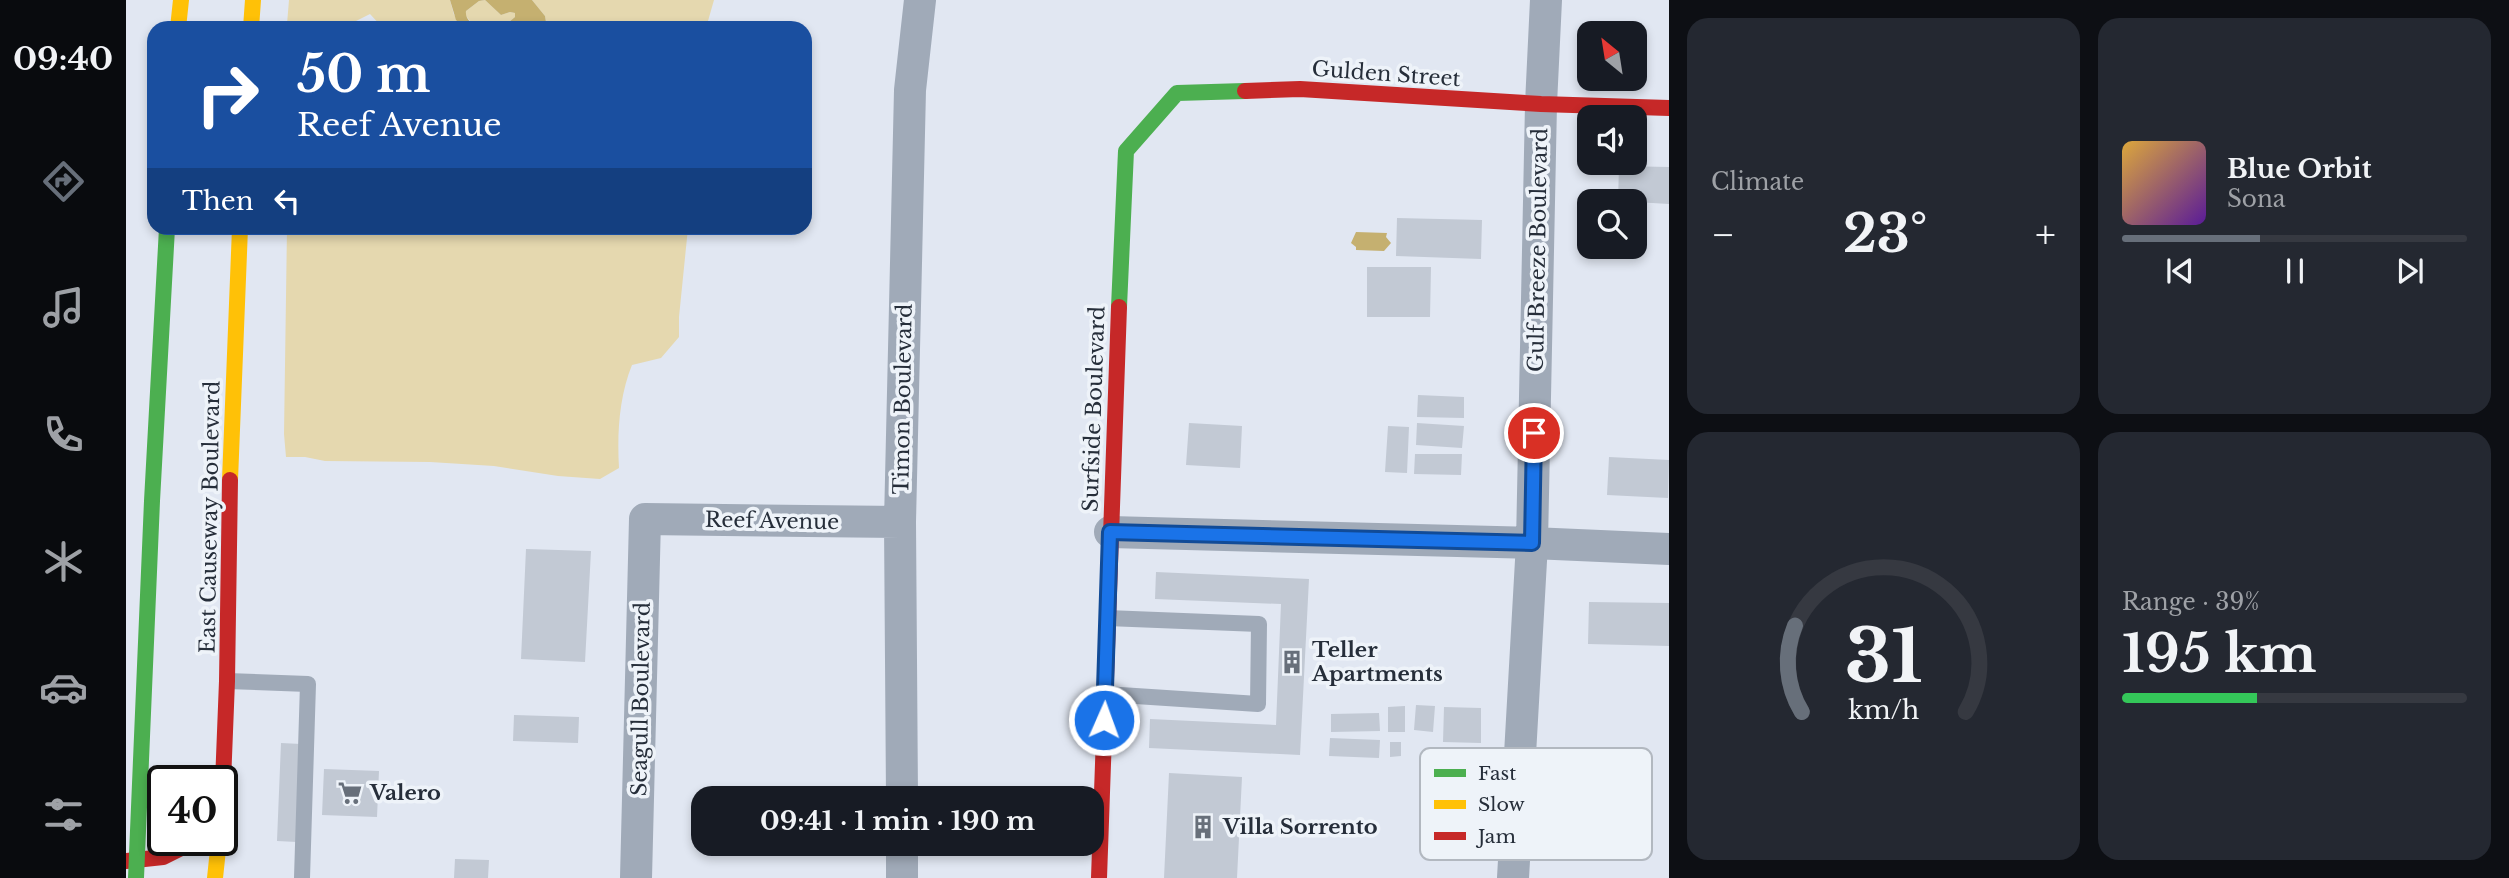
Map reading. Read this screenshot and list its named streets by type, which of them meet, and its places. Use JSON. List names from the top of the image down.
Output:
{
  "streets": {
    "main road": ["Gulden Street", "Surfside Boulevard", "East Causeway Boulevard"],
    "street": [
      "Gulf Breeze Boulevard",
      "Timon Boulevard",
      "Reef Avenue",
      "Seagull Boulevard"
    ]
  },
  "crossings": [
    ["Gulden Street", "Gulf Breeze Boulevard"],
    ["Gulden Street", "Surfside Boulevard"],
    ["Timon Boulevard", "Reef Avenue"],
    ["Reef Avenue", "Seagull Boulevard"]
  ],
  "places": {
    "building": ["Teller Apartments", "Villa Sorrento"],
    "supermarket": ["Valero"]
  },
  "legend": ["Fast", "Slow", "Jam"],
  "north": "top left",
  "page": {
    "tabs": "09:40",
    "tile": [
      "Climate",
      ["Range · 39%", "195 km"]
    ],
    "turn": ["50 m", "Reef Avenue"],
    "song": ["Blue Orbit", "Sona"],
    "then": "Then",
    "heat": ["−", "23°", "+"],
    "limit": "40",
    "trip": "09:41 · 1 min · 190 m",
    "gauge": ["31", "km/h"]
  }
}
